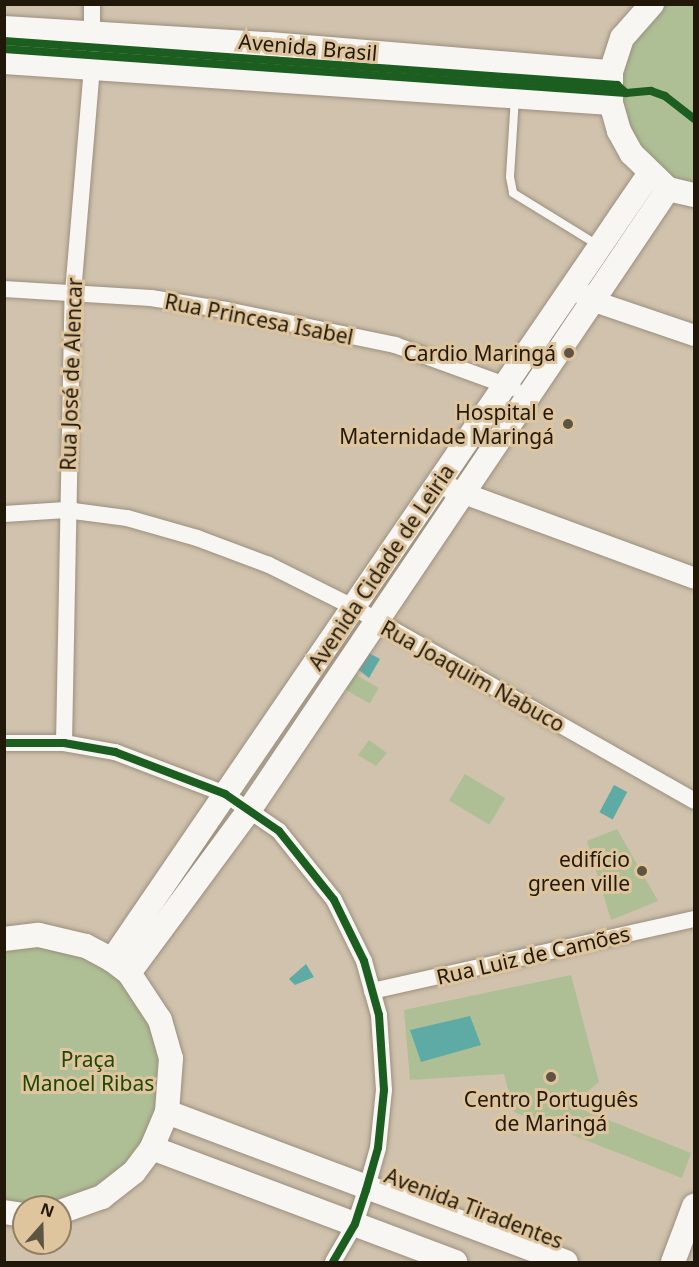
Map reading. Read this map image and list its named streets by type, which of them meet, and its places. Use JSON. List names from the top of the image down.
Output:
{
  "streets": {
    "main road": ["Avenida Brasil", "Avenida Cidade de Leiria", "Avenida Tiradentes"],
    "street": [
      "Rua Princesa Isabel",
      "Rua José de Alencar",
      "Rua Joaquim Nabuco",
      "Rua Luiz de Camões"
    ]
  },
  "crossings": [
    ["Avenida Brasil", "Rua José de Alencar"],
    ["Rua Princesa Isabel", "Rua José de Alencar"],
    ["Rua Princesa Isabel", "Avenida Cidade de Leiria"],
    ["Rua José de Alencar", "Rua Joaquim Nabuco"],
    ["Avenida Cidade de Leiria", "Rua Joaquim Nabuco"]
  ],
  "parks": ["Praça Manoel Ribas"],
  "places": [
    "Cardio Maringá",
    "Hospital e Maternidade Maringá",
    "edifício green ville",
    "Centro Português de Maringá"
  ],
  "north": "top"
}
